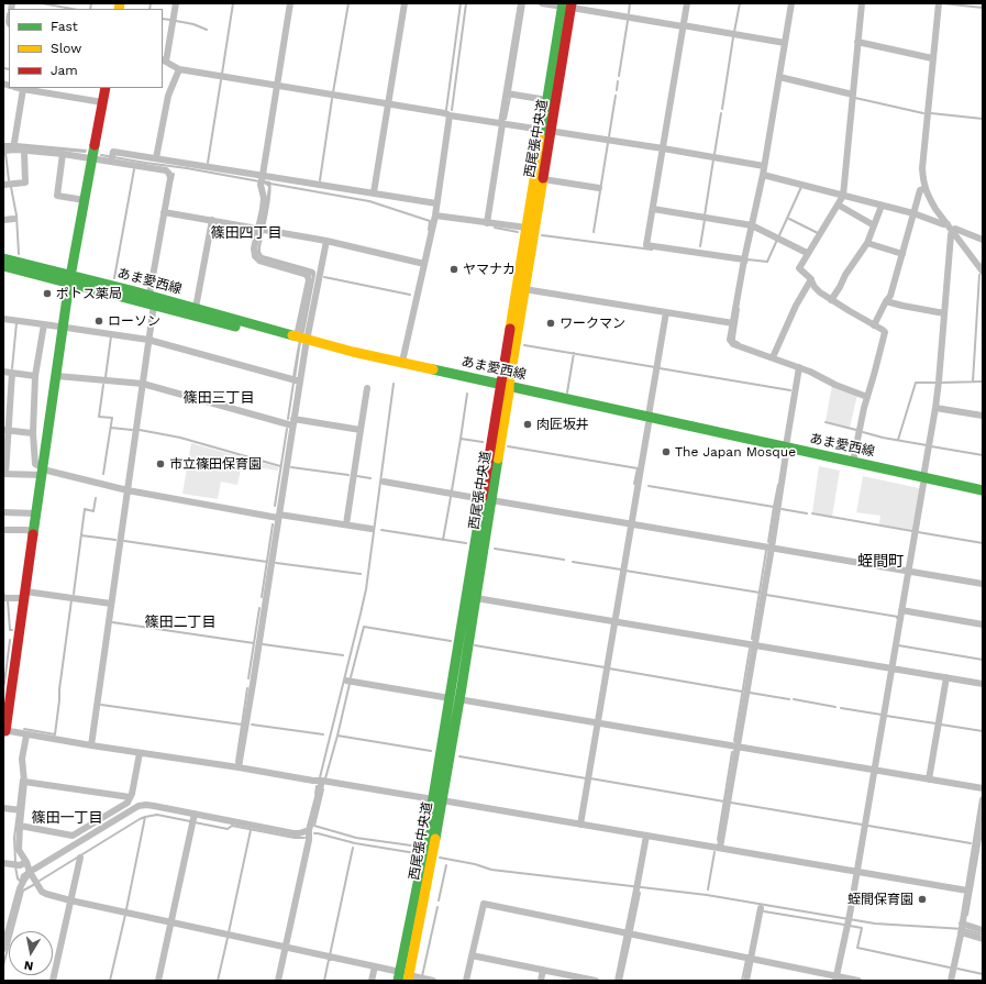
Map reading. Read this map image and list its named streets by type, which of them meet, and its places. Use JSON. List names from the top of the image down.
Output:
{
  "streets": {
    "main road": ["西尾張中央道", "あま愛西線"]
  },
  "crossings": [
    ["西尾張中央道", "あま愛西線"]
  ],
  "districts": [
    "篠田四丁目",
    "篠田三丁目",
    "蛭間町",
    "篠田二丁目",
    "篠田一丁目"
  ],
  "places": [
    "ヤマナカ",
    "ポトス薬局",
    "ローソン",
    "ワークマン",
    "肉匠坂井",
    "The Japan Mosque",
    "市立篠田保育園",
    "蛭間保育園"
  ],
  "legend": ["Fast", "Slow", "Jam"],
  "north": "bottom"
}
